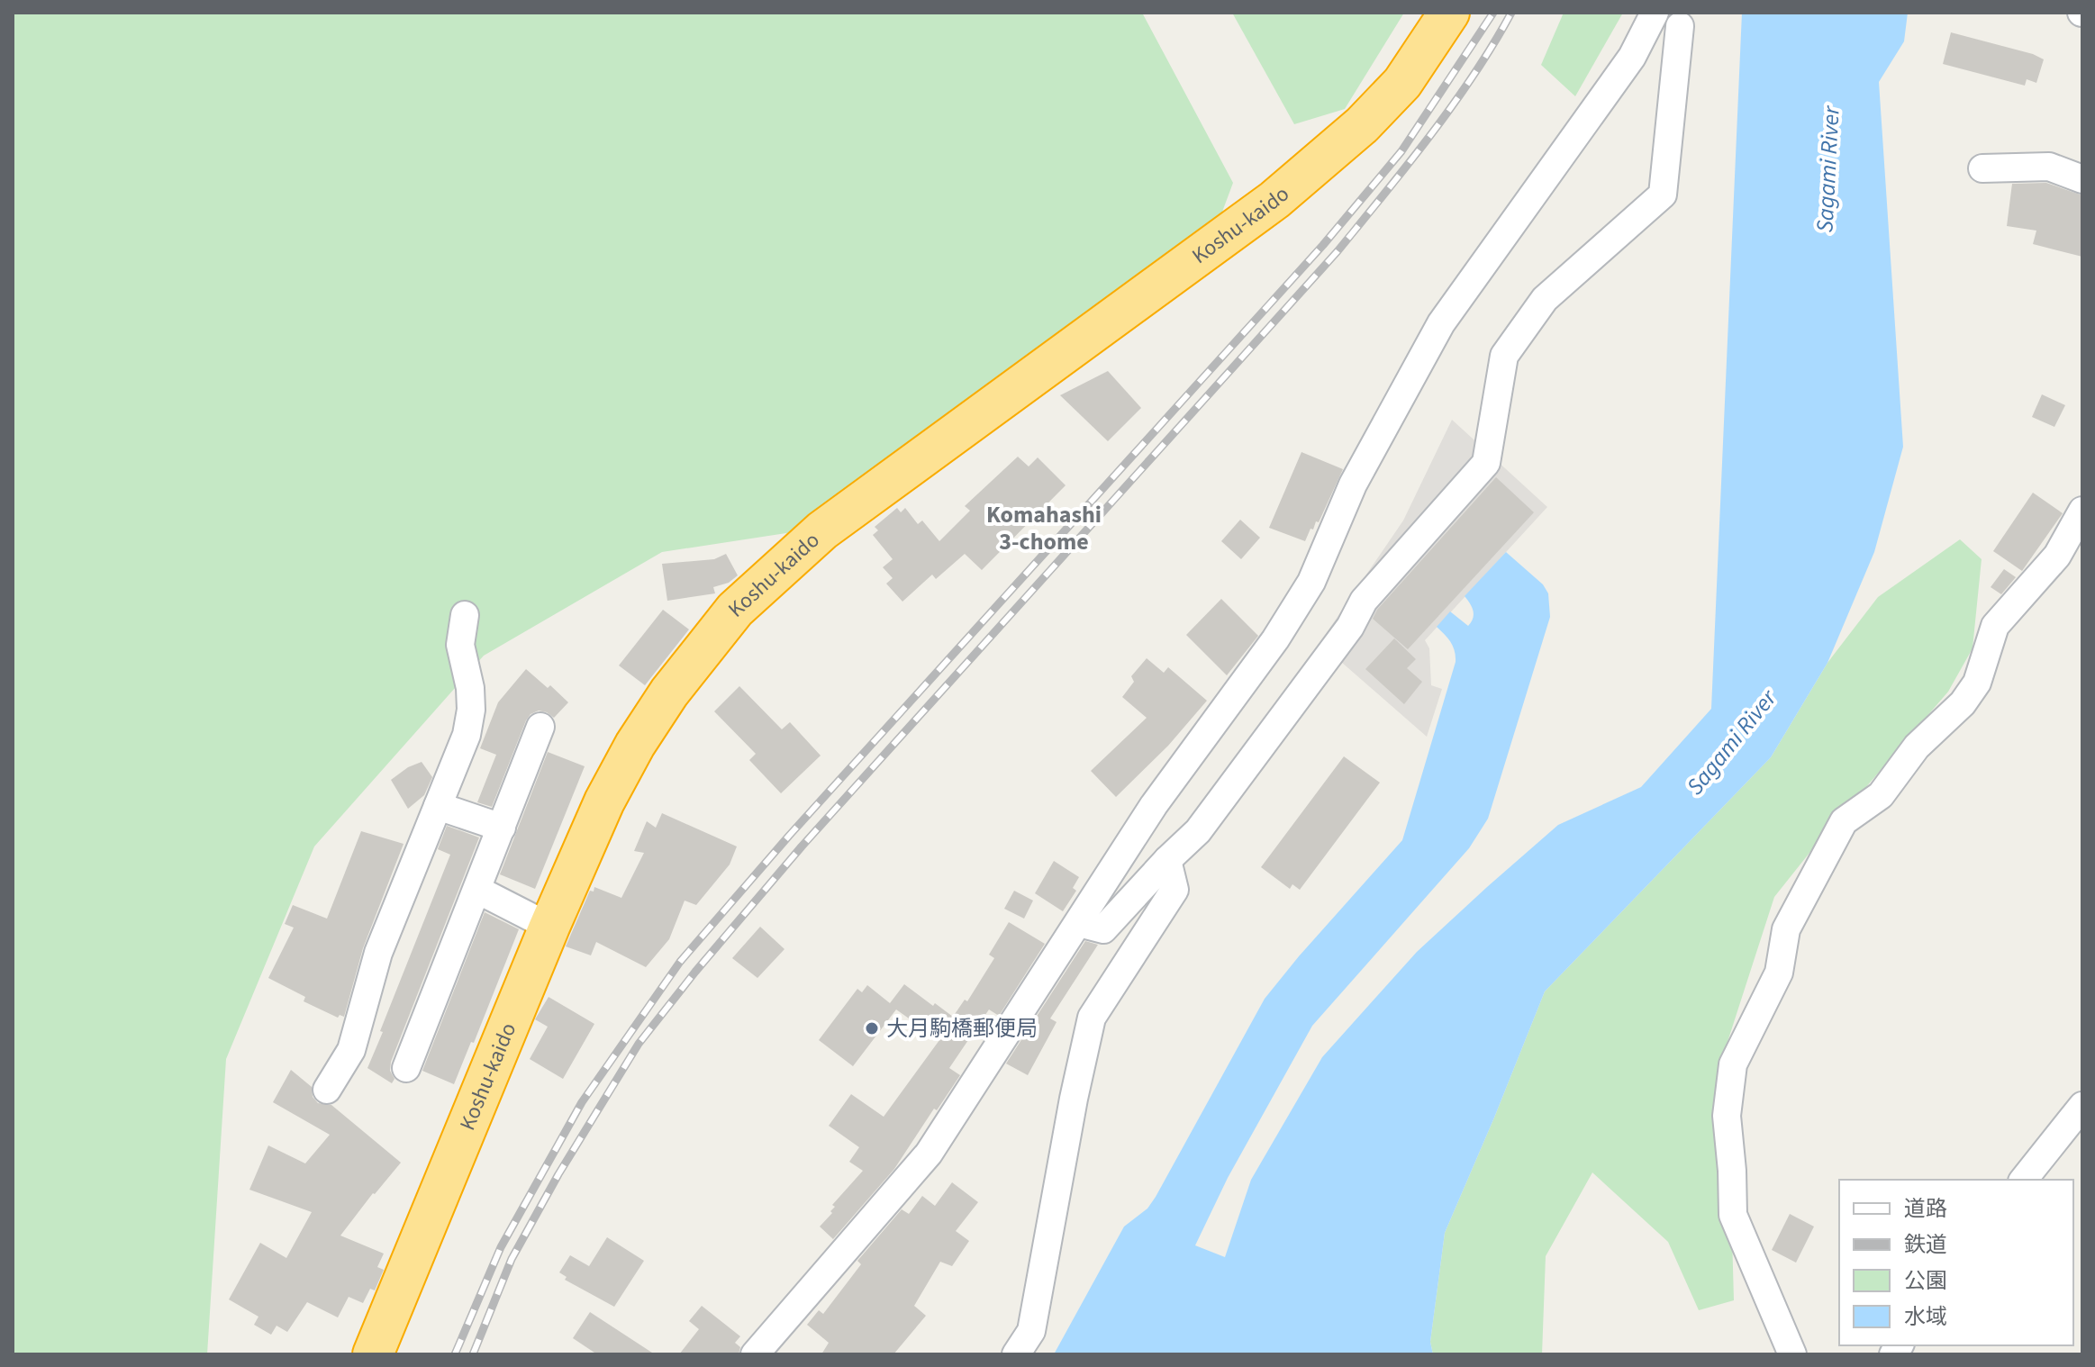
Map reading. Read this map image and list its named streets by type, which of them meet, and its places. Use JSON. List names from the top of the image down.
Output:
{
  "streets": {
    "highway": ["Koshu-kaido"]
  },
  "districts": ["Komahashi 3-chome"],
  "water": ["Sagami River"],
  "places": ["大月駒橋郵便局"],
  "legend": [
    "道路",
    "鉄道",
    "公園",
    "水域"
  ]
}
